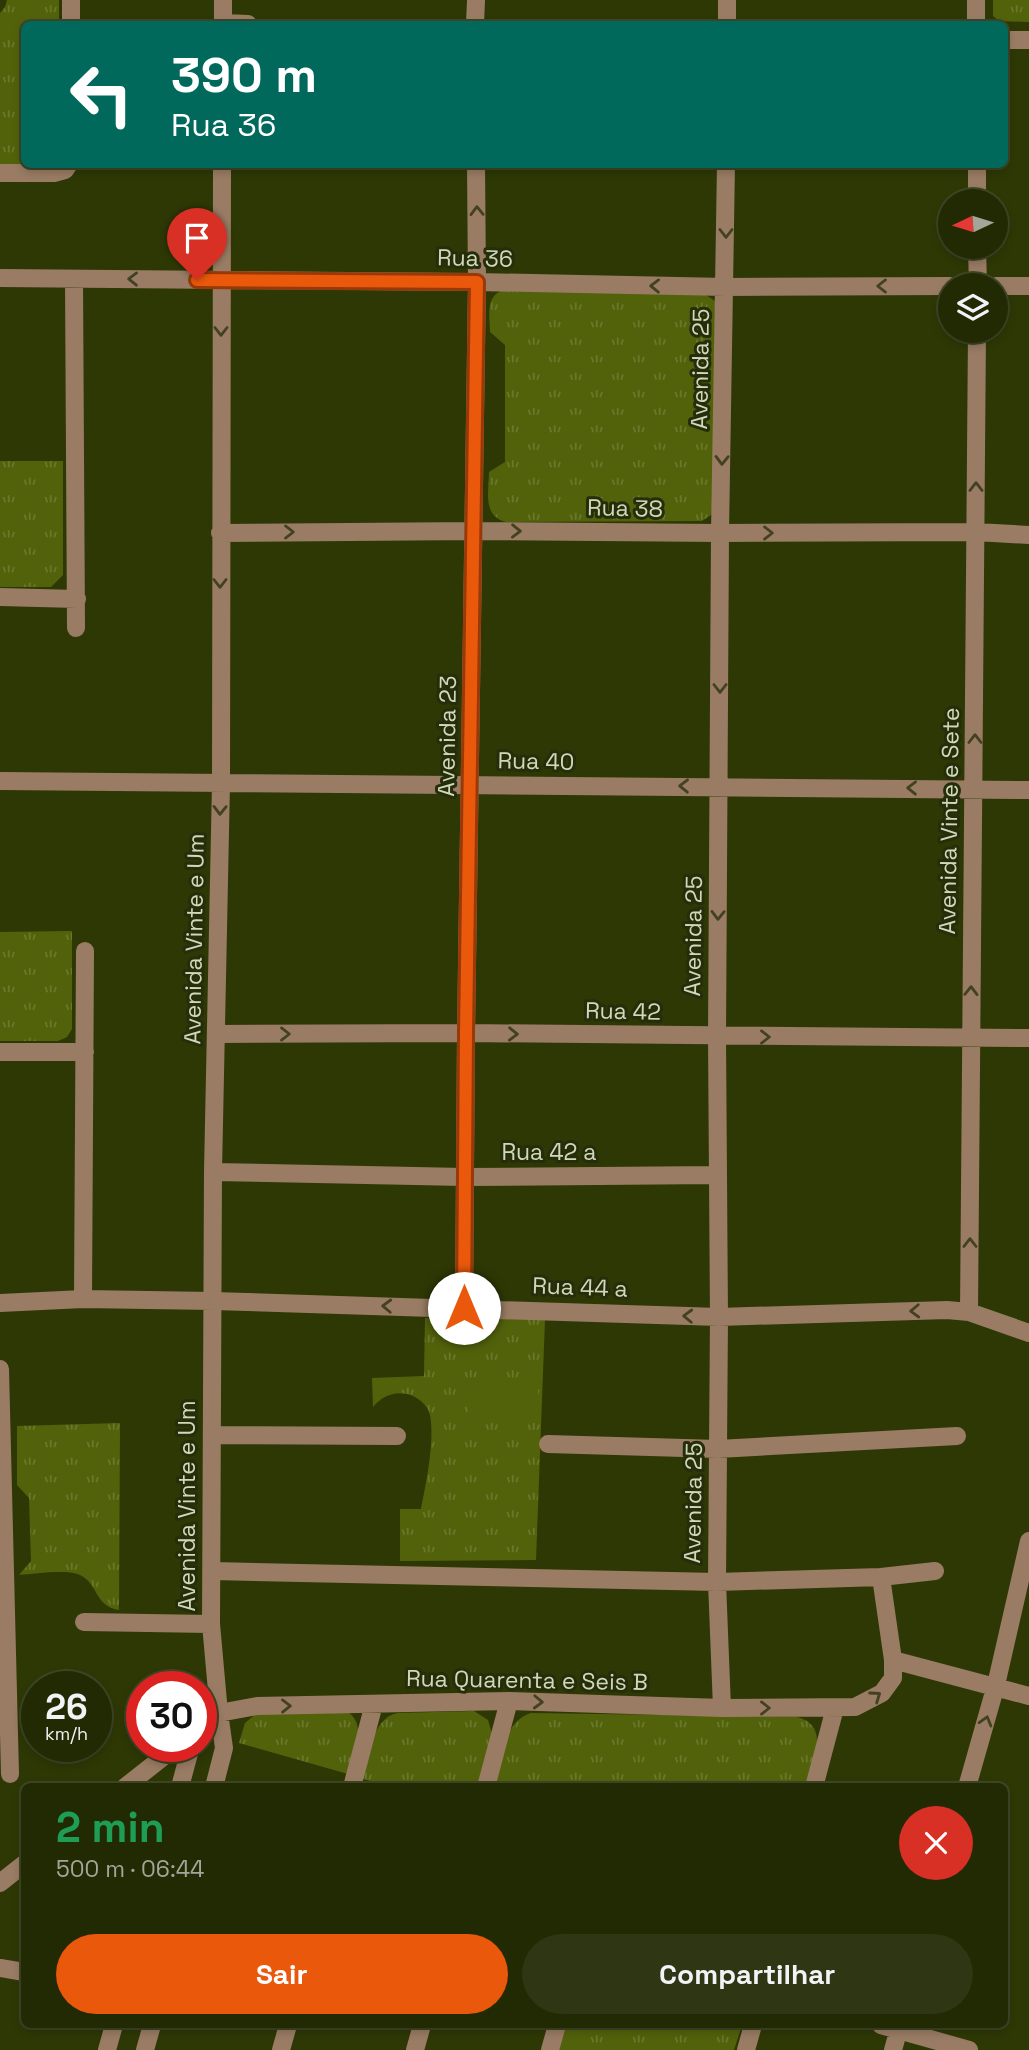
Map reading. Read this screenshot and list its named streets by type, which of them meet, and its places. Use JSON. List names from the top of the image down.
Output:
{
  "streets": {
    "street": [
      "Rua 36",
      "Avenida 25",
      "Rua 38",
      "Avenida 23",
      "Rua 40",
      "Avenida Vinte e Sete",
      "Avenida Vinte e Um",
      "Rua 42",
      "Rua 42 a",
      "Rua 44 a",
      "Rua Quarenta e Seis B"
    ]
  },
  "crossings": [
    ["Rua 36", "Avenida 25"],
    ["Rua 36", "Avenida 23"],
    ["Rua 36", "Avenida Vinte e Um"],
    ["Avenida 25", "Rua 38"],
    ["Avenida 25", "Rua 40"],
    ["Avenida 25", "Rua 42"],
    ["Avenida 25", "Rua 42 a"],
    ["Avenida 25", "Rua 44 a"],
    ["Avenida 25", "Rua Quarenta e Seis B"],
    ["Rua 38", "Avenida 23"],
    ["Rua 38", "Avenida Vinte e Sete"],
    ["Rua 38", "Avenida Vinte e Um"],
    ["Avenida 23", "Rua 40"],
    ["Avenida 23", "Rua 42"],
    ["Avenida 23", "Rua 42 a"],
    ["Avenida 23", "Rua 44 a"],
    ["Rua 40", "Avenida Vinte e Sete"],
    ["Rua 40", "Avenida Vinte e Um"],
    ["Avenida Vinte e Sete", "Rua 42"],
    ["Avenida Vinte e Sete", "Rua 44 a"],
    ["Avenida Vinte e Um", "Rua 42"],
    ["Avenida Vinte e Um", "Rua 42 a"],
    ["Avenida Vinte e Um", "Rua 44 a"],
    ["Avenida Vinte e Um", "Rua Quarenta e Seis B"]
  ],
  "one_way": [
    "Rua 36",
    "Avenida 25",
    "Rua 38",
    "Rua 40",
    "Avenida Vinte e Sete",
    "Rua 42"
  ],
  "north": "left",
  "page": {
    "turn": ["390 m", "Rua 36"],
    "speed": "26 km/h",
    "limit": "30",
    "heading": ["2 min", "500 m · 06:44"],
    "buttons": ["Sair", "Compartilhar"]
  }
}
